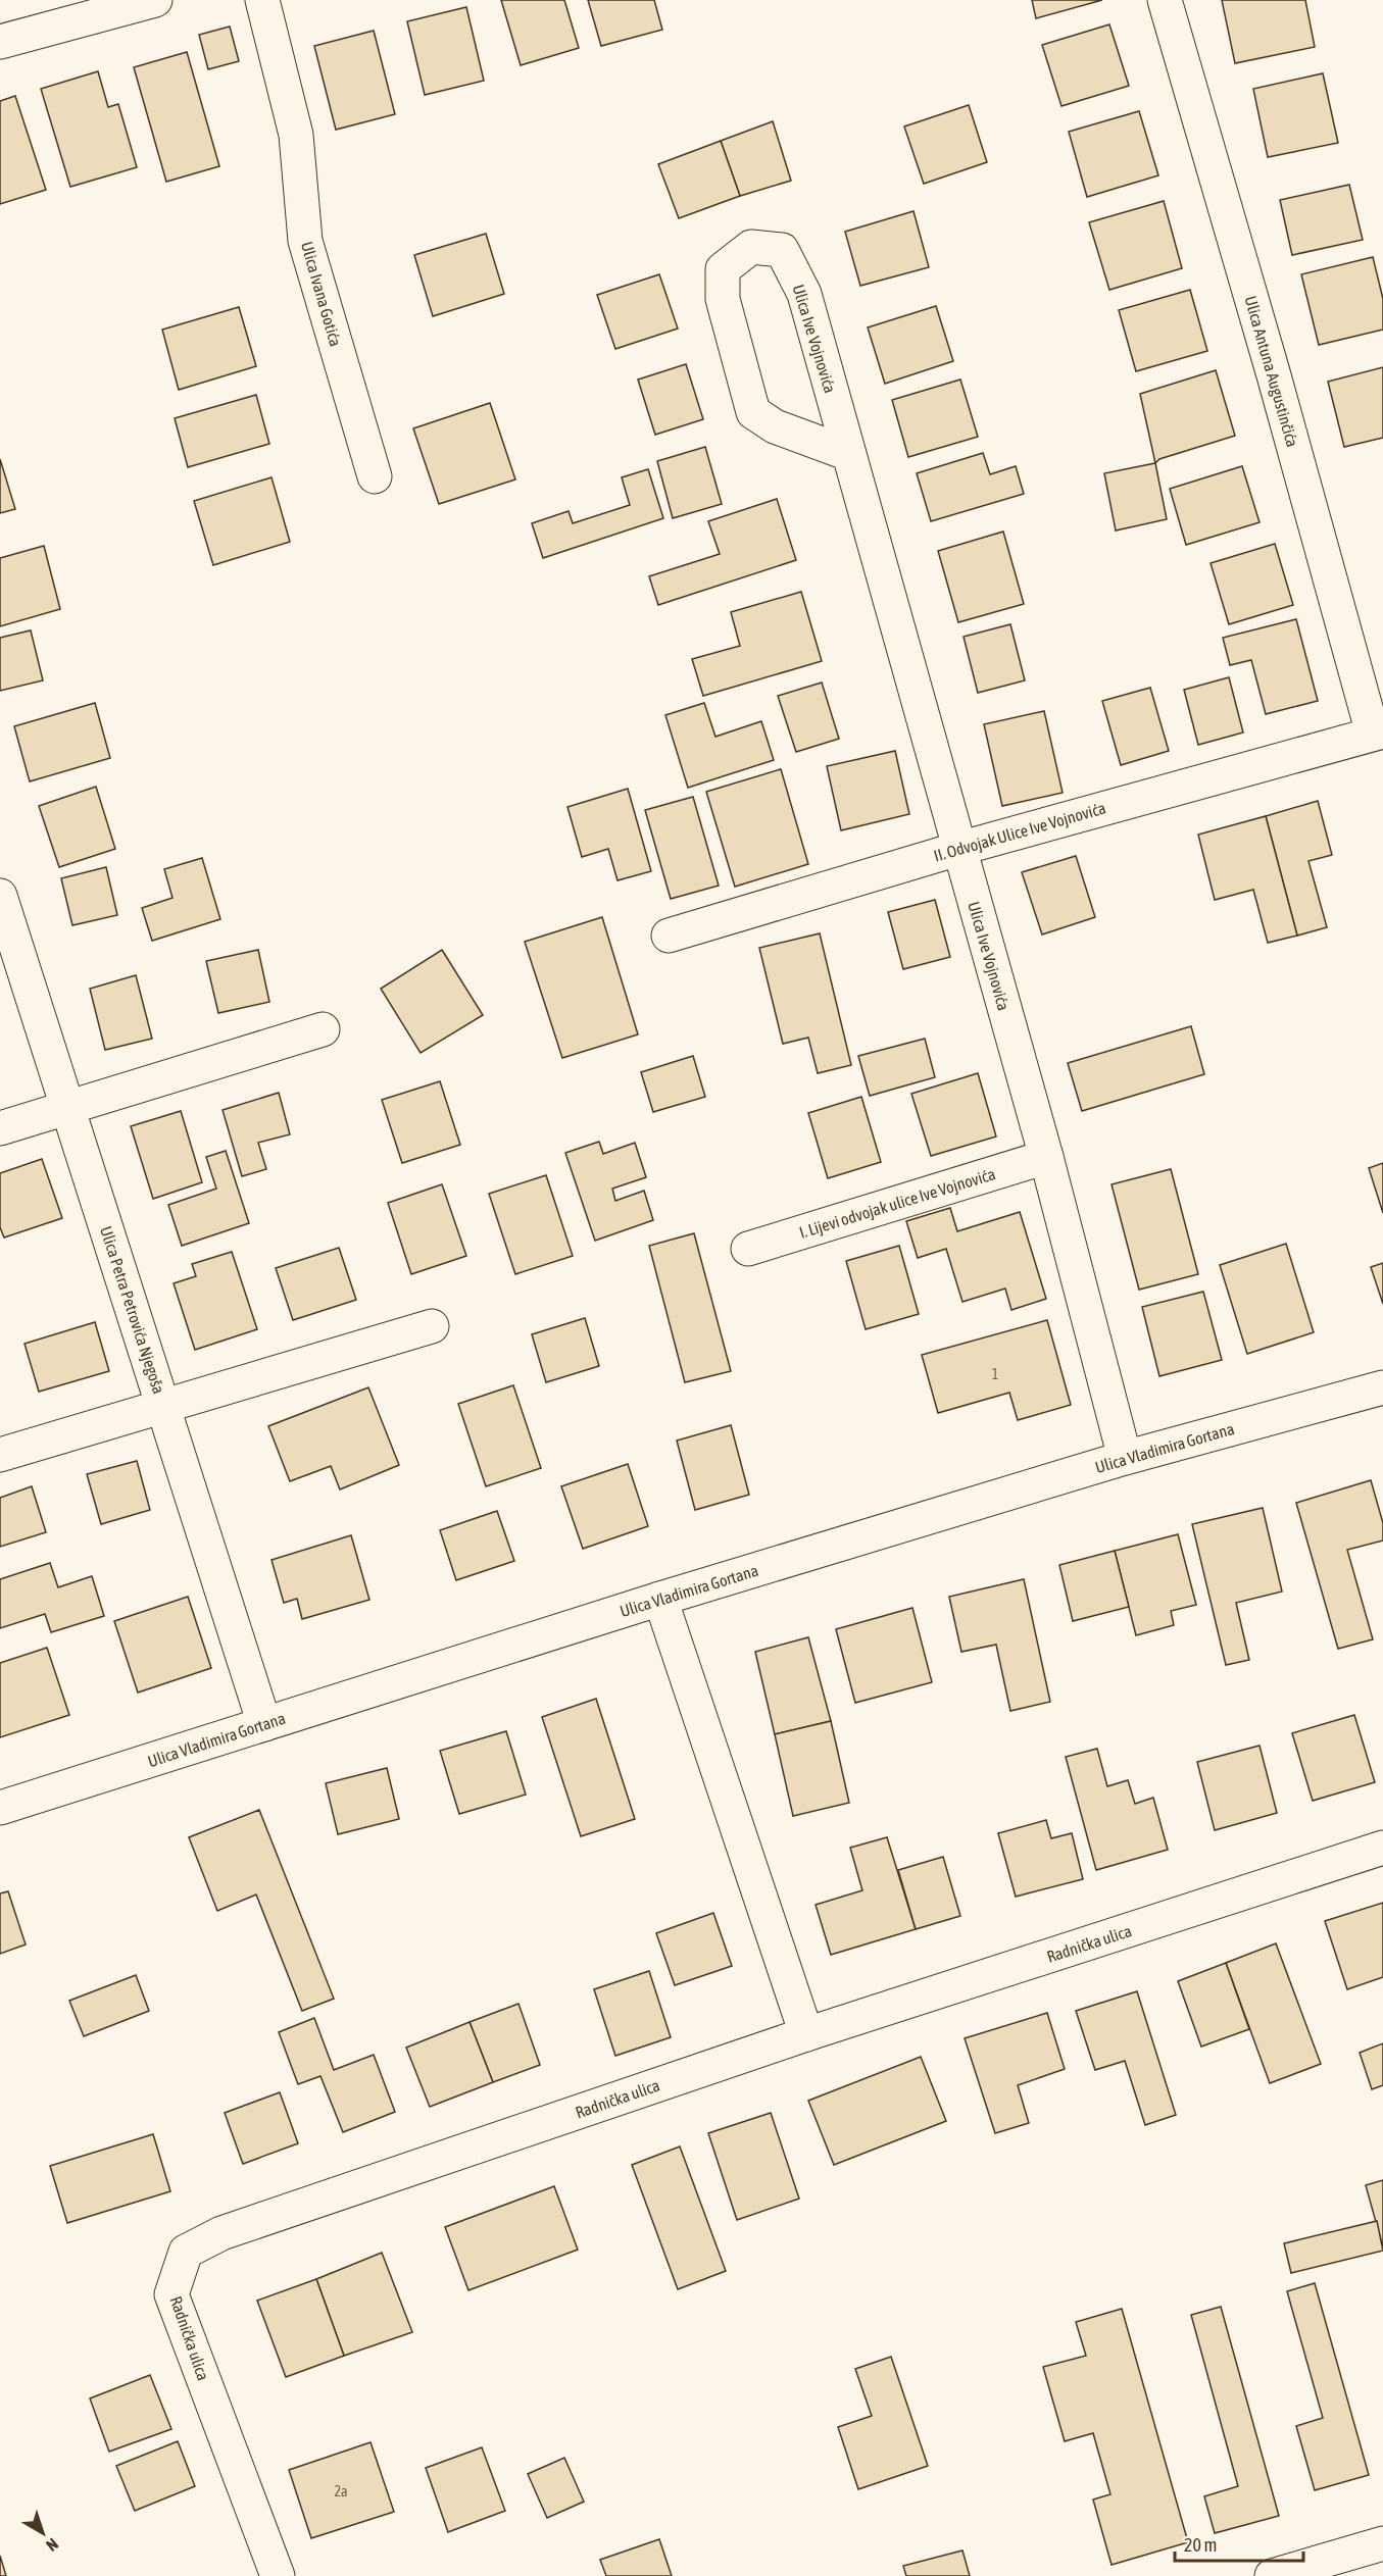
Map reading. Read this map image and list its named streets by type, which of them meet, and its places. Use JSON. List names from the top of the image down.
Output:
{
  "streets": {
    "street": [
      "Ulica Ivana Gotića",
      "Ulica Ive Vojnovića",
      "Ulica Antuna Augustinčića",
      "II. Odvojak Ulice Ive Vojnovića",
      "I. Lijevi odvojak ulice Ive Vojnovića",
      "Ulica Petra Petrovića Njegoša",
      "Ulica Vladimira Gortana",
      "Radnička ulica"
    ]
  },
  "crossings": [
    ["Ulica Ive Vojnovića", "II. Odvojak Ulice Ive Vojnovića"],
    ["Ulica Ive Vojnovića", "I. Lijevi odvojak ulice Ive Vojnovića"],
    ["Ulica Ive Vojnovića", "Ulica Vladimira Gortana"],
    ["Ulica Antuna Augustinčića", "II. Odvojak Ulice Ive Vojnovića"],
    ["Ulica Petra Petrovića Njegoša", "Ulica Vladimira Gortana"]
  ],
  "house_numbers": ["1", "2a"],
  "scale_bar": "20 m",
  "north": "bottom right"
}
